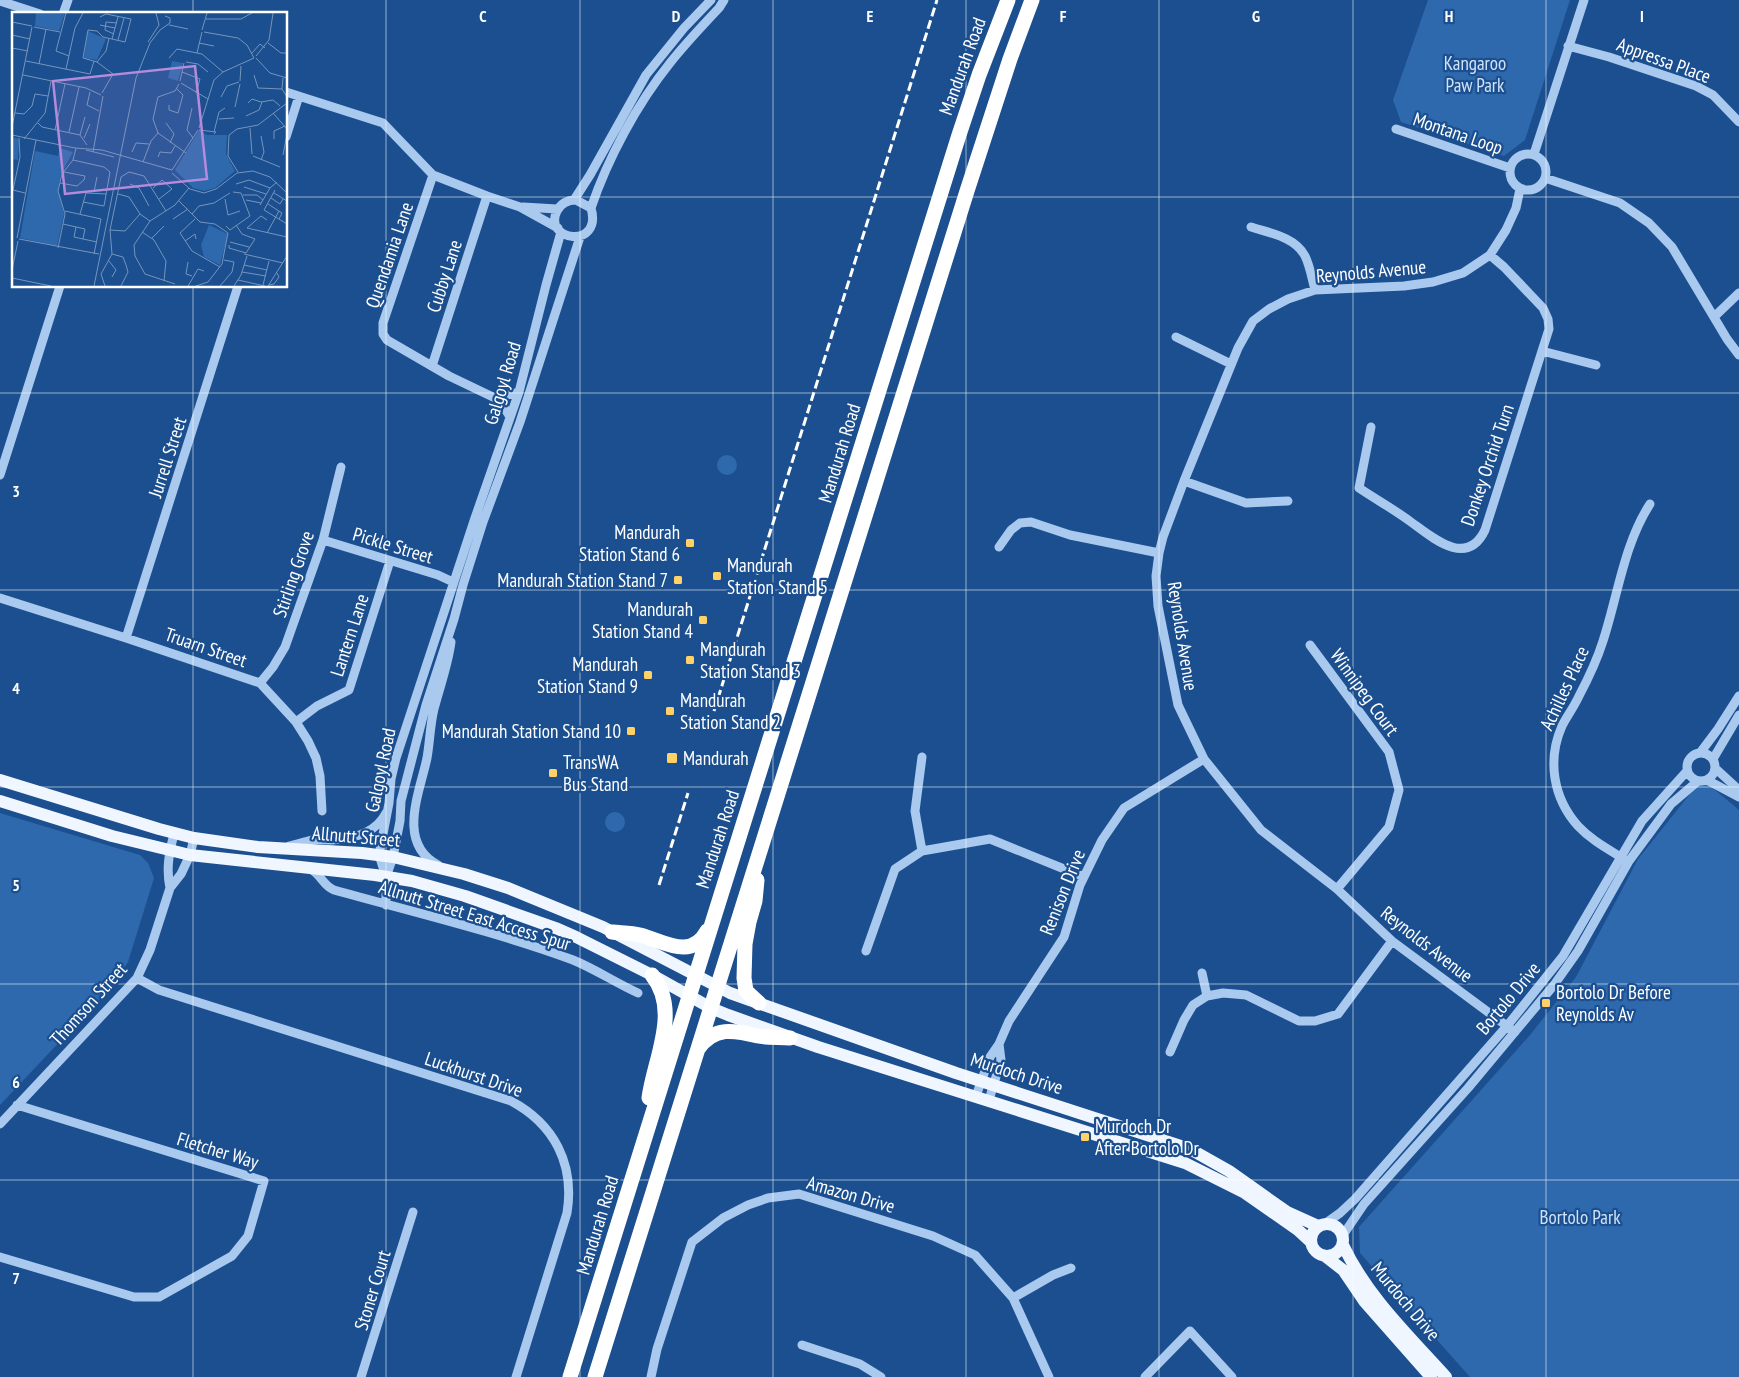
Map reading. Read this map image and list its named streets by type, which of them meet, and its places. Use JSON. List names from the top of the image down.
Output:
{
  "streets": {
    "highway": ["Mandurah Road"],
    "main road": ["Allnutt Street", "Murdoch Drive"],
    "street": [
      "Appressa Place",
      "Montana Loop",
      "Quendamia Lane",
      "Reynolds Avenue",
      "Cubby Lane",
      "Galgoyl Road",
      "Jurrell Street",
      "Donkey Orchid Turn",
      "Pickle Street",
      "Stirling Grove",
      "Lantern Lane",
      "Truarn Street",
      "Achilles Place",
      "Winnipeg Court",
      "Renison Drive",
      "Allnutt Street East Access Spur",
      "Bortolo Drive",
      "Thomson Street",
      "Luckhurst Drive",
      "Fletcher Way",
      "Amazon Drive",
      "Stoner Court"
    ]
  },
  "crossings": [
    ["Mandurah Road", "Allnutt Street"],
    ["Mandurah Road", "Murdoch Drive"],
    ["Montana Loop", "Reynolds Avenue"],
    ["Quendamia Lane", "Cubby Lane"],
    ["Reynolds Avenue", "Donkey Orchid Turn"],
    ["Reynolds Avenue", "Winnipeg Court"],
    ["Reynolds Avenue", "Renison Drive"],
    ["Reynolds Avenue", "Bortolo Drive"],
    ["Galgoyl Road", "Pickle Street"],
    ["Galgoyl Road", "Allnutt Street"],
    ["Jurrell Street", "Truarn Street"],
    ["Pickle Street", "Stirling Grove"],
    ["Pickle Street", "Lantern Lane"],
    ["Stirling Grove", "Truarn Street"],
    ["Lantern Lane", "Truarn Street"],
    ["Achilles Place", "Bortolo Drive"],
    ["Allnutt Street", "Allnutt Street East Access Spur"],
    ["Allnutt Street", "Thomson Street"],
    ["Allnutt Street", "Murdoch Drive"],
    ["Renison Drive", "Murdoch Drive"],
    ["Bortolo Drive", "Murdoch Drive"],
    ["Thomson Street", "Luckhurst Drive"],
    ["Thomson Street", "Fletcher Way"]
  ],
  "parks": ["Kangaroo Paw Park", "Bortolo Park"],
  "places": {
    "transit": [
      "Mandurah Station Stand 6",
      "Mandurah Station Stand 5",
      "Mandurah Station Stand 7",
      "Mandurah Station Stand 4",
      "Mandurah Station Stand 3",
      "Mandurah Station Stand 9",
      "Mandurah Station Stand 2",
      "Mandurah Station Stand 10",
      "Mandurah",
      "TransWA Bus Stand",
      "Bortolo Dr Before Reynolds Av",
      "Murdoch Dr After Bortolo Dr"
    ]
  },
  "grid": {
    "columns": [
      "C",
      "D",
      "E",
      "F",
      "G",
      "H",
      "I"
    ],
    "rows": [
      "3",
      "4",
      "5",
      "6",
      "7"
    ]
  }
}
